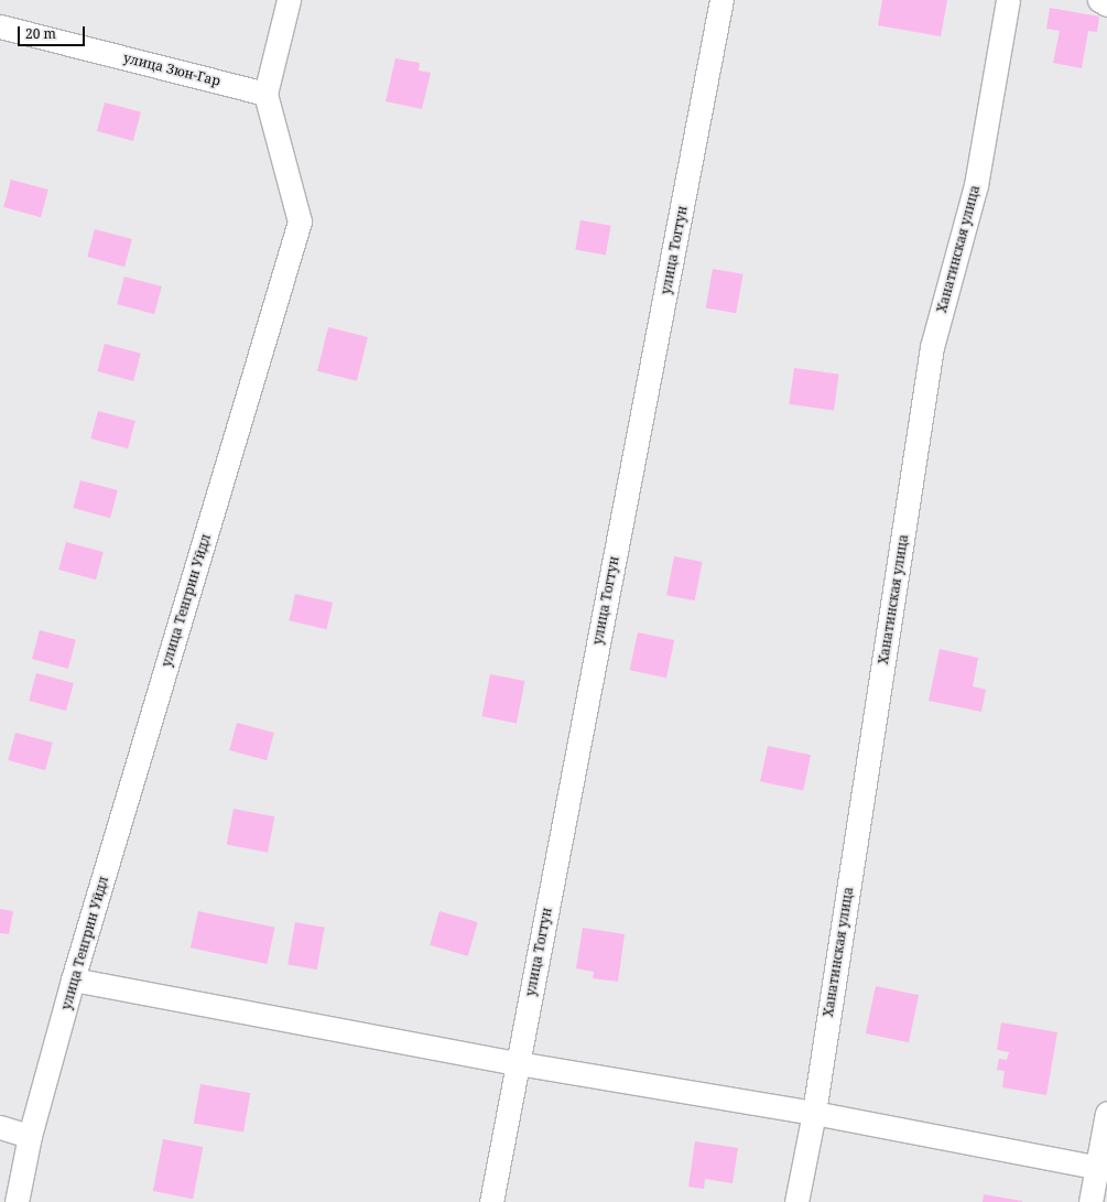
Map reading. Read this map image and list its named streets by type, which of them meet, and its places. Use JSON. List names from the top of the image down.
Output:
{
  "streets": {
    "street": [
      "улица Зюн-Гар",
      "Ханатинская улица",
      "улица Тогтун",
      "улица Тенгрин Уйдл"
    ]
  },
  "crossings": [
    ["улица Зюн-Гар", "улица Тенгрин Уйдл"]
  ],
  "scale_bar": "20 m"
}
